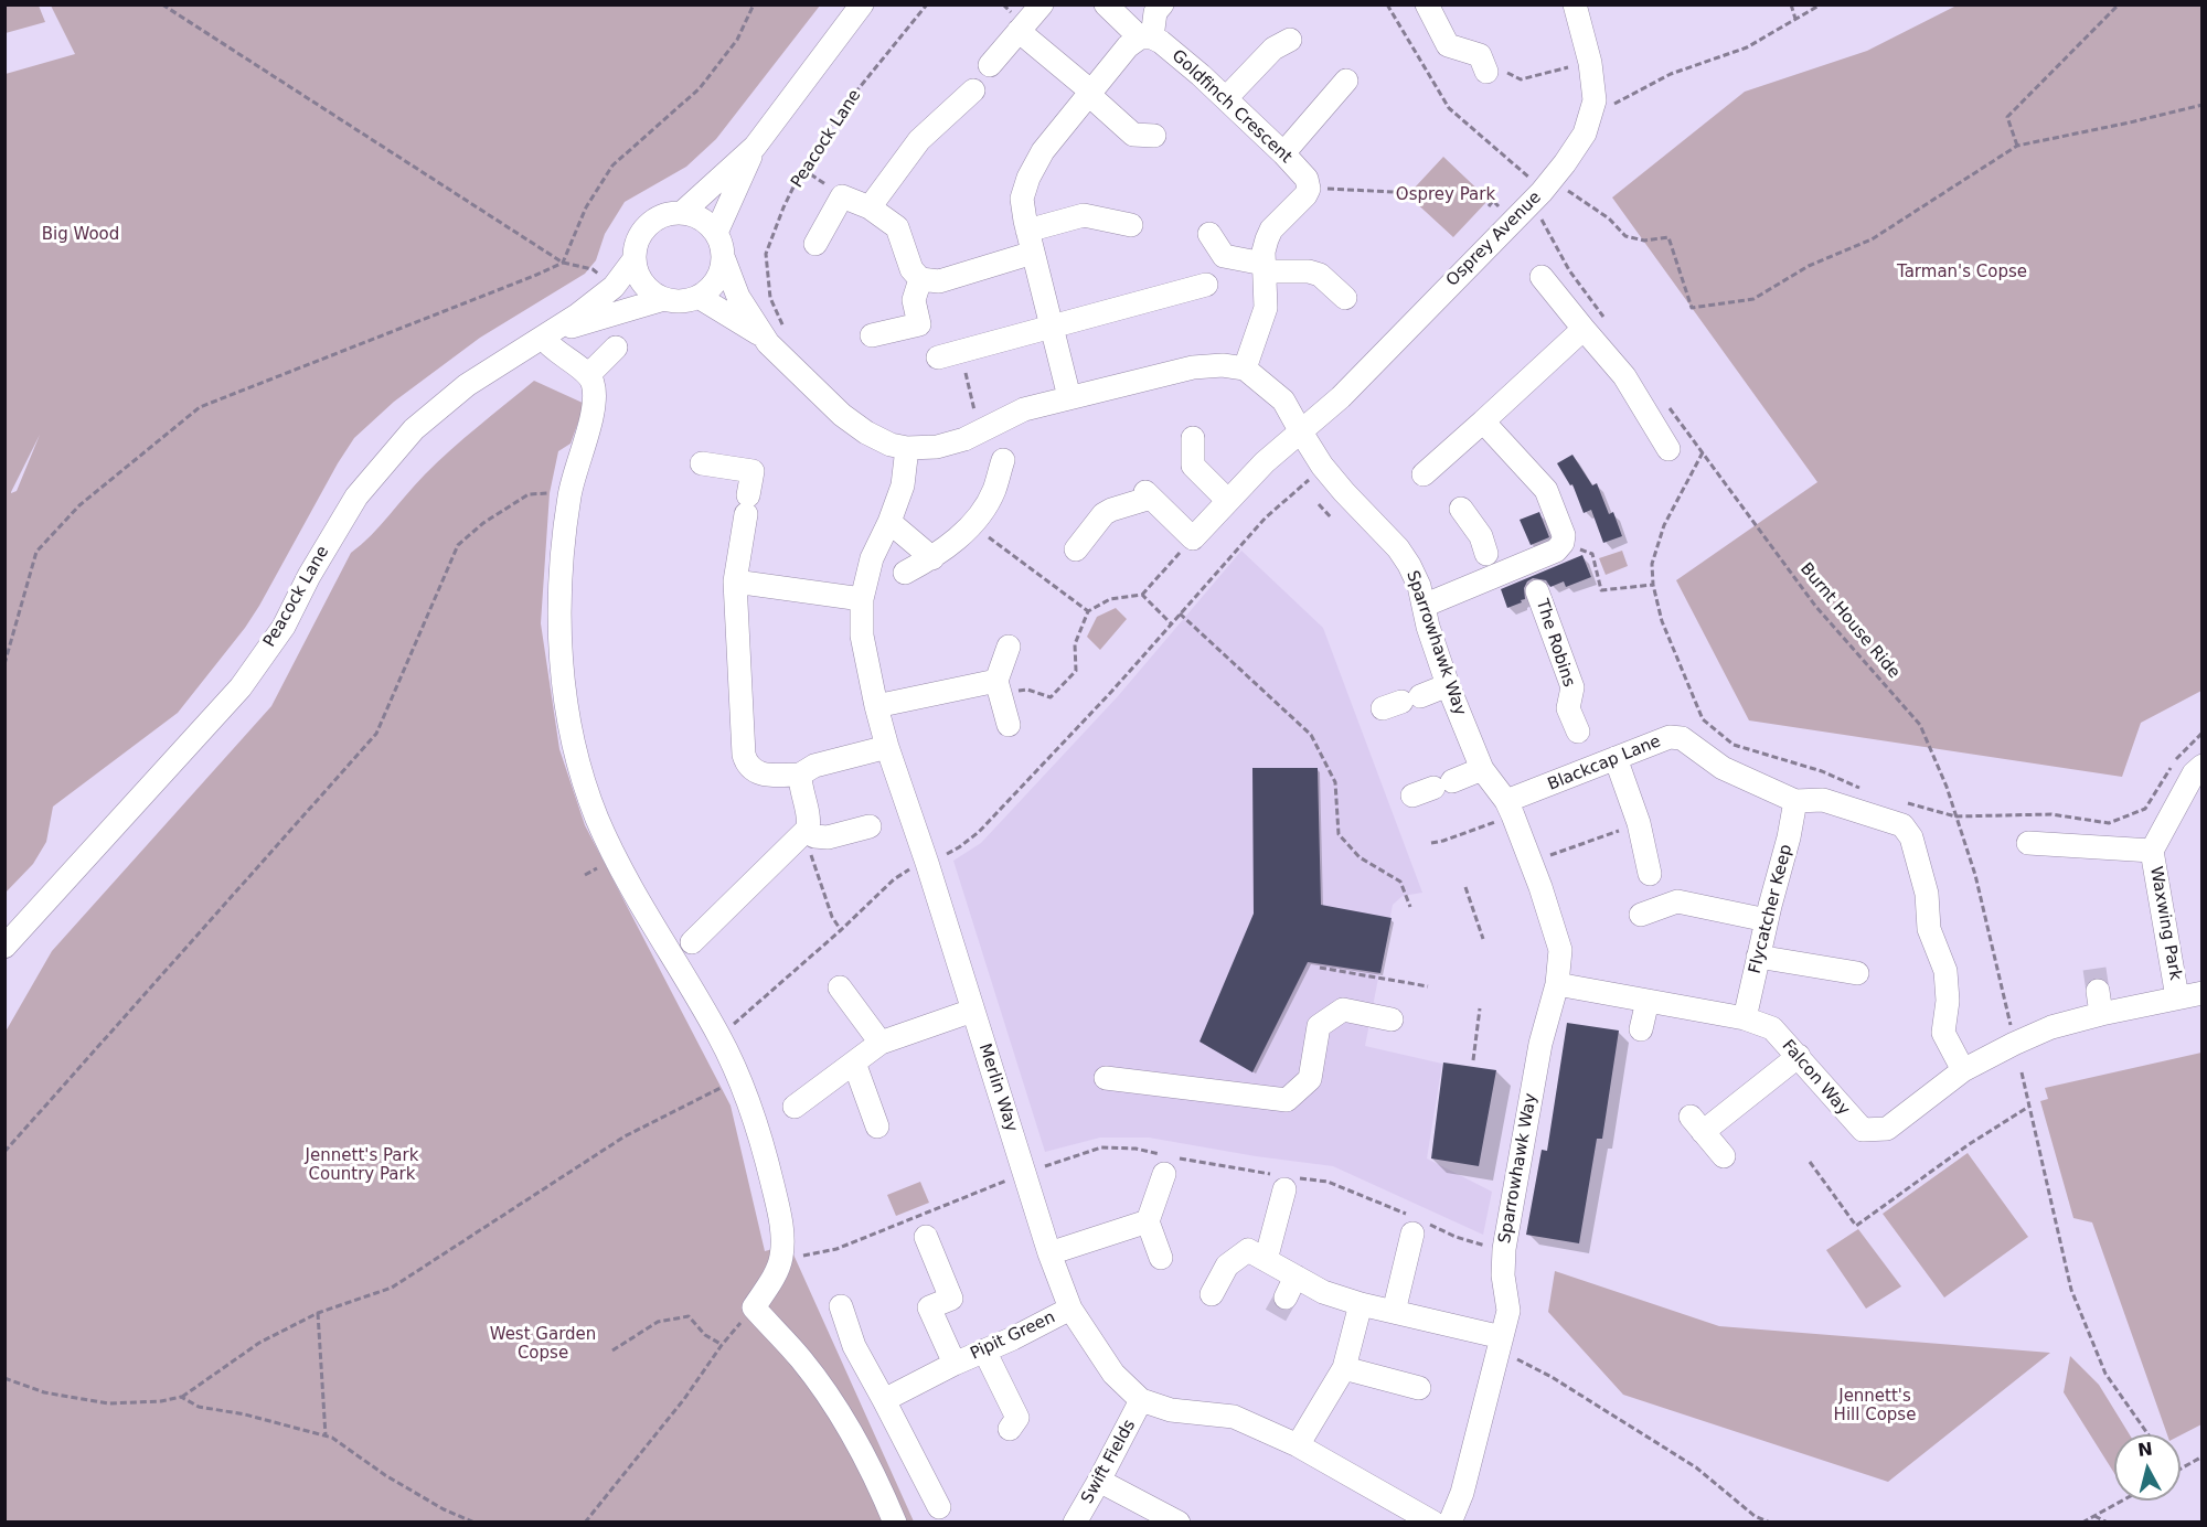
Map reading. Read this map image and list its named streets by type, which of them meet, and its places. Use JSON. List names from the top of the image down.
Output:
{
  "streets": {
    "street": [
      "Goldfinch Crescent",
      "Peacock Lane",
      "Osprey Avenue",
      "Sparrowhawk Way",
      "The Robins",
      "Blackcap Lane",
      "Flycatcher Keep",
      "Waxwing Park",
      "Falcon Way",
      "Merlin Way",
      "Pipit Green",
      "Swift Fields"
    ],
    "path": ["Burnt House Ride"]
  },
  "crossings": [
    ["Osprey Avenue", "Sparrowhawk Way"],
    ["Sparrowhawk Way", "Blackcap Lane"],
    ["Sparrowhawk Way", "Falcon Way"],
    ["Blackcap Lane", "Flycatcher Keep"],
    ["Blackcap Lane", "Falcon Way"],
    ["Flycatcher Keep", "Falcon Way"],
    ["Waxwing Park", "Falcon Way"],
    ["Merlin Way", "Pipit Green"],
    ["Merlin Way", "Swift Fields"]
  ],
  "parks": [
    "Osprey Park",
    "Big Wood",
    "Tarman's Copse",
    "Jennett's Park Country Park",
    "West Garden Copse",
    "Jennett's Hill Copse"
  ],
  "north": "top"
}
